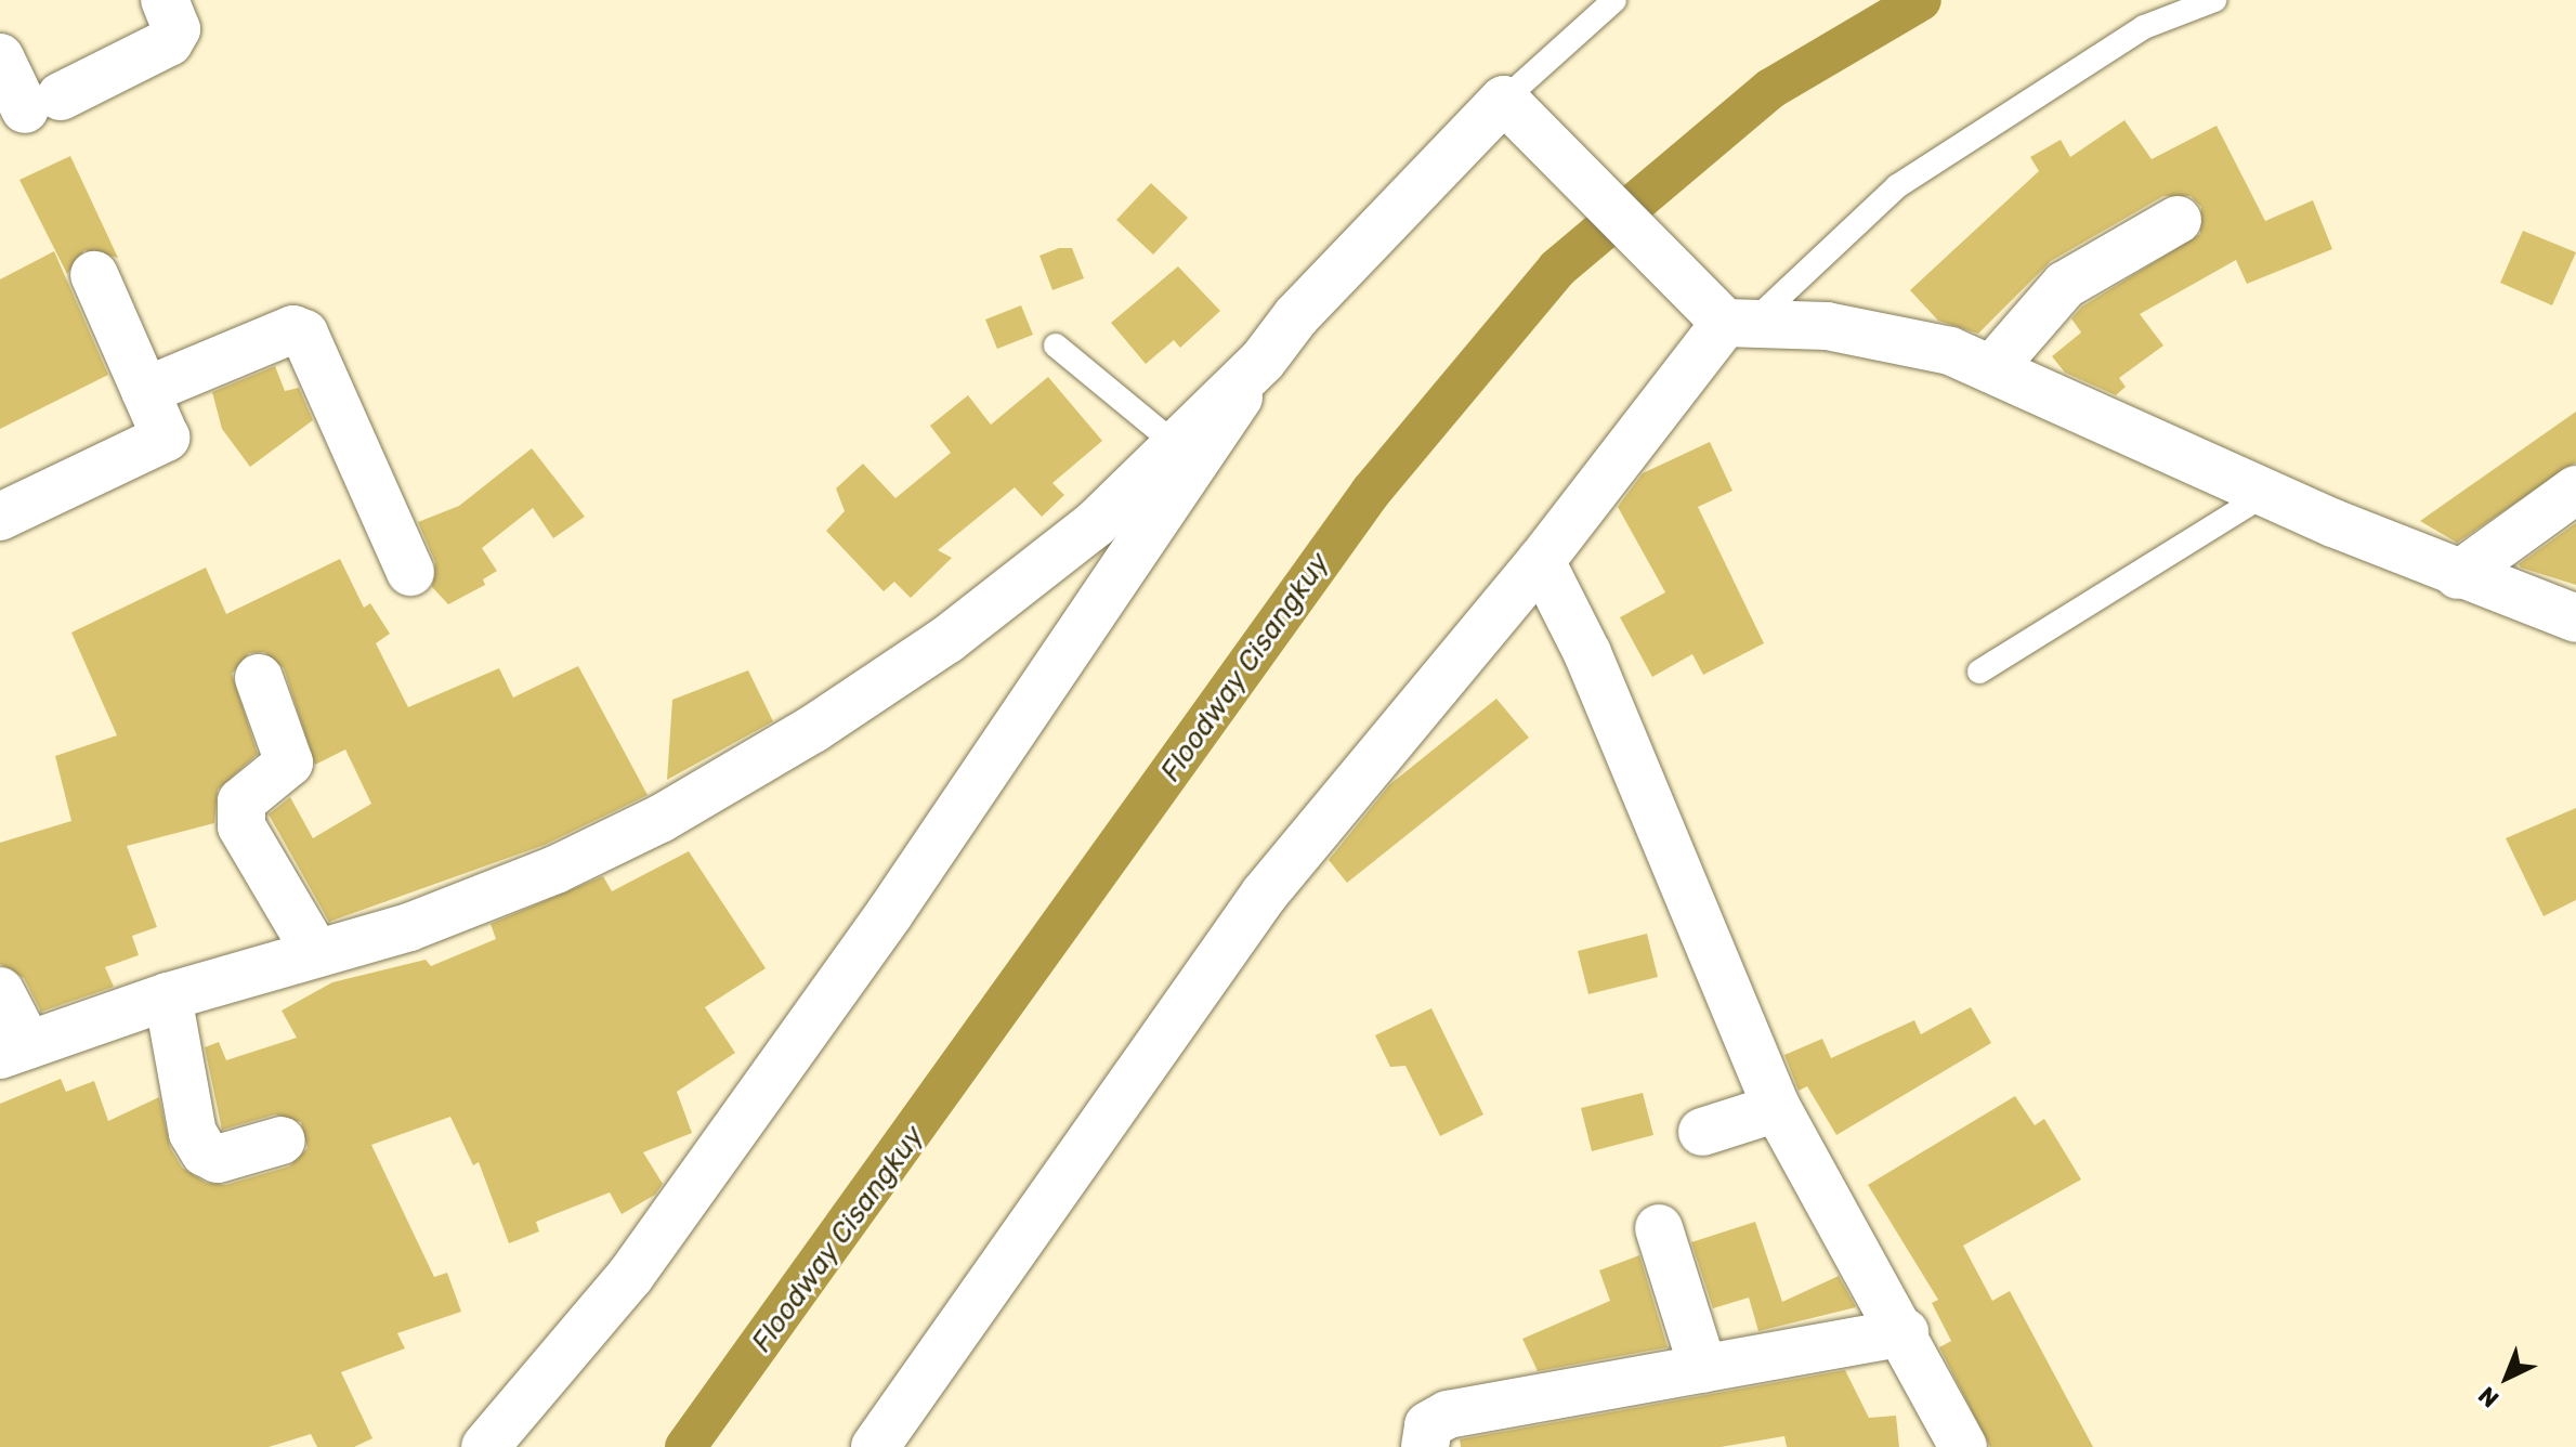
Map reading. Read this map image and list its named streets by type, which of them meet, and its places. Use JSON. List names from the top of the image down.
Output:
{
  "water": ["Floodway Cisangkuy"],
  "north": "bottom left"
}
